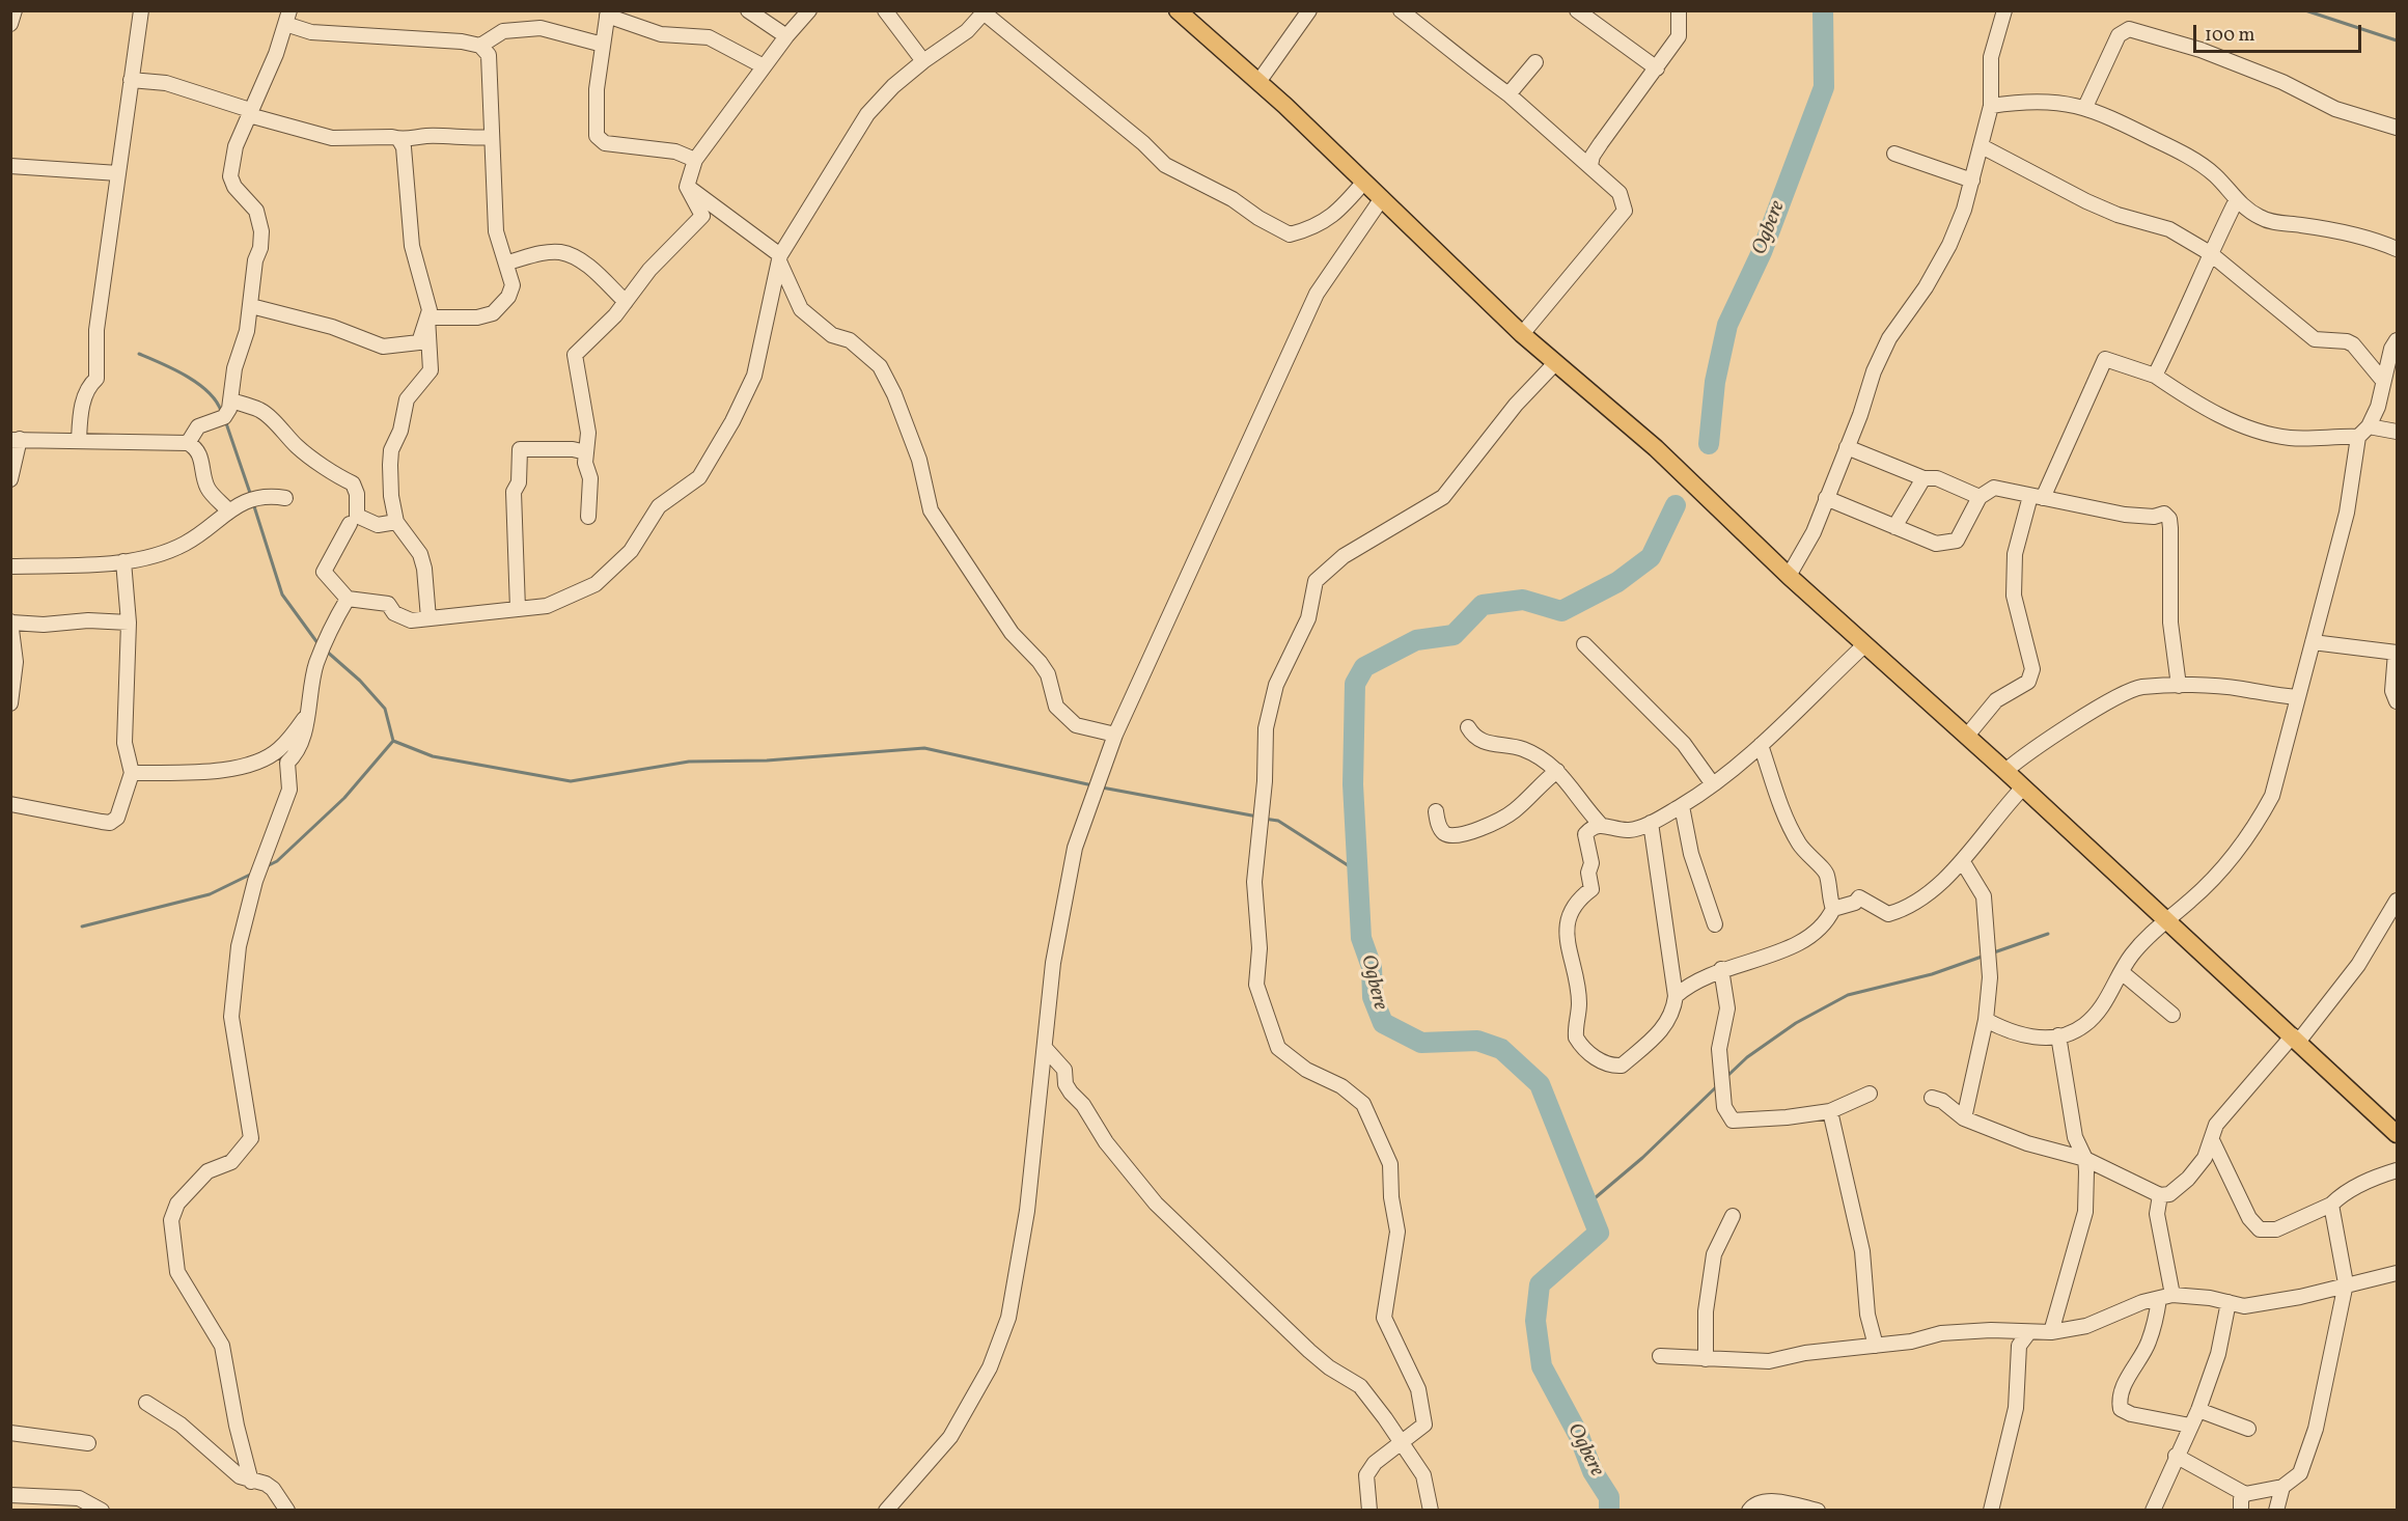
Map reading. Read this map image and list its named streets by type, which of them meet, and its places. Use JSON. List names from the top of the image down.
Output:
{
  "water": ["Ogbere"],
  "scale_bar": "100 m"
}
